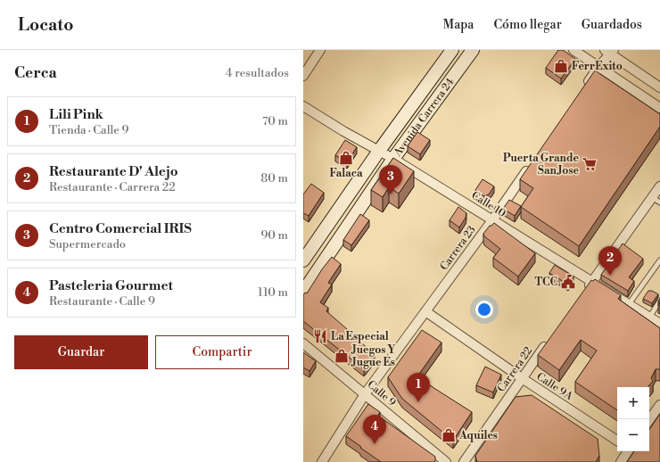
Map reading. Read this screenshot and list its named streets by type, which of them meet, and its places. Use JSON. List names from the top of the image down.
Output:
{
  "streets": {
    "main road": ["Avenida Carrera 24"],
    "street": [
      "Calle 10",
      "Carrera 23",
      "Carrera 22",
      "Calle 9A",
      "Calle 9"
    ]
  },
  "crossings": [
    ["Avenida Carrera 24", "Calle 10"],
    ["Calle 10", "Carrera 23"],
    ["Carrera 23", "Calle 9A"],
    ["Carrera 23", "Calle 9"],
    ["Carrera 22", "Calle 9A"]
  ],
  "places": {
    "shop": [
      "FerrExito",
      "Falaca",
      "Juegos Y Jugue Es",
      "Aquiles"
    ],
    "supermarket": ["Puerta Grande San Jose"],
    "public building": ["TCC"],
    "restaurant": ["La Especial"]
  },
  "page": {
    "header": "Locato",
    "nav": ["Mapa", "Cómo llegar", "Guardados"],
    "heading": ["Cerca", "4 resultados"],
    "list": [
      {
        "mark": "1",
        "name": "Lili Pink",
        "note": "Tienda · Calle 9",
        "value": "70 m"
      },
      {
        "mark": "2",
        "name": "Restaurante D' Alejo",
        "note": "Restaurante · Carrera 22",
        "value": "80 m"
      },
      {
        "mark": "3",
        "name": "Centro Comercial IRIS",
        "note": "Supermercado",
        "value": "90 m"
      },
      {
        "mark": "4",
        "name": "Pasteleria Gourmet",
        "note": "Restaurante · Calle 9",
        "value": "110 m"
      }
    ],
    "pins": [
      "3",
      "2",
      "1",
      "4"
    ],
    "buttons": ["Guardar", "Compartir"],
    "map_buttons": ["+", "−"]
  }
}
